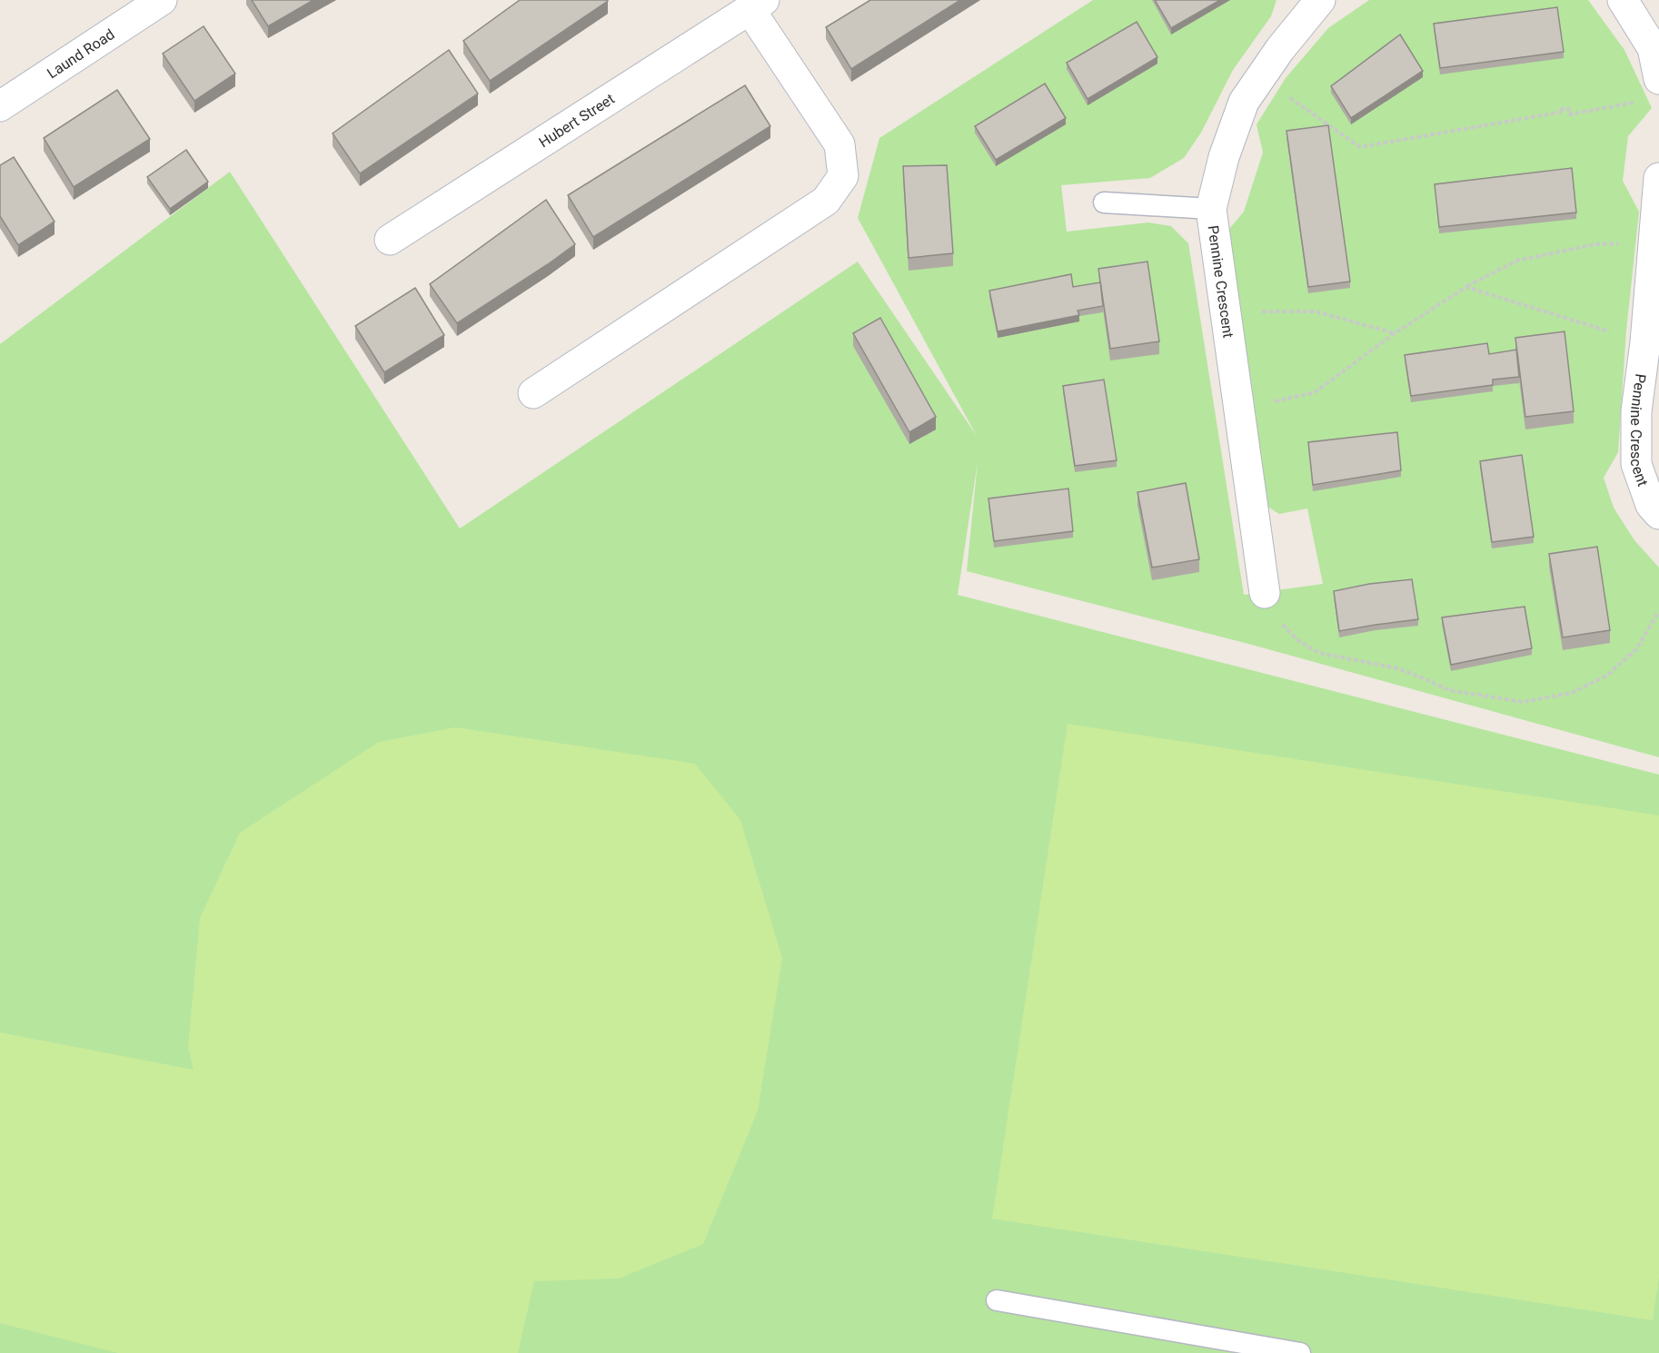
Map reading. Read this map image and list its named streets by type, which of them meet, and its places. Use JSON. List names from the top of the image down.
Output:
{
  "streets": {
    "street": ["Laund Road", "Hubert Street", "Pennine Crescent"]
  }
}
